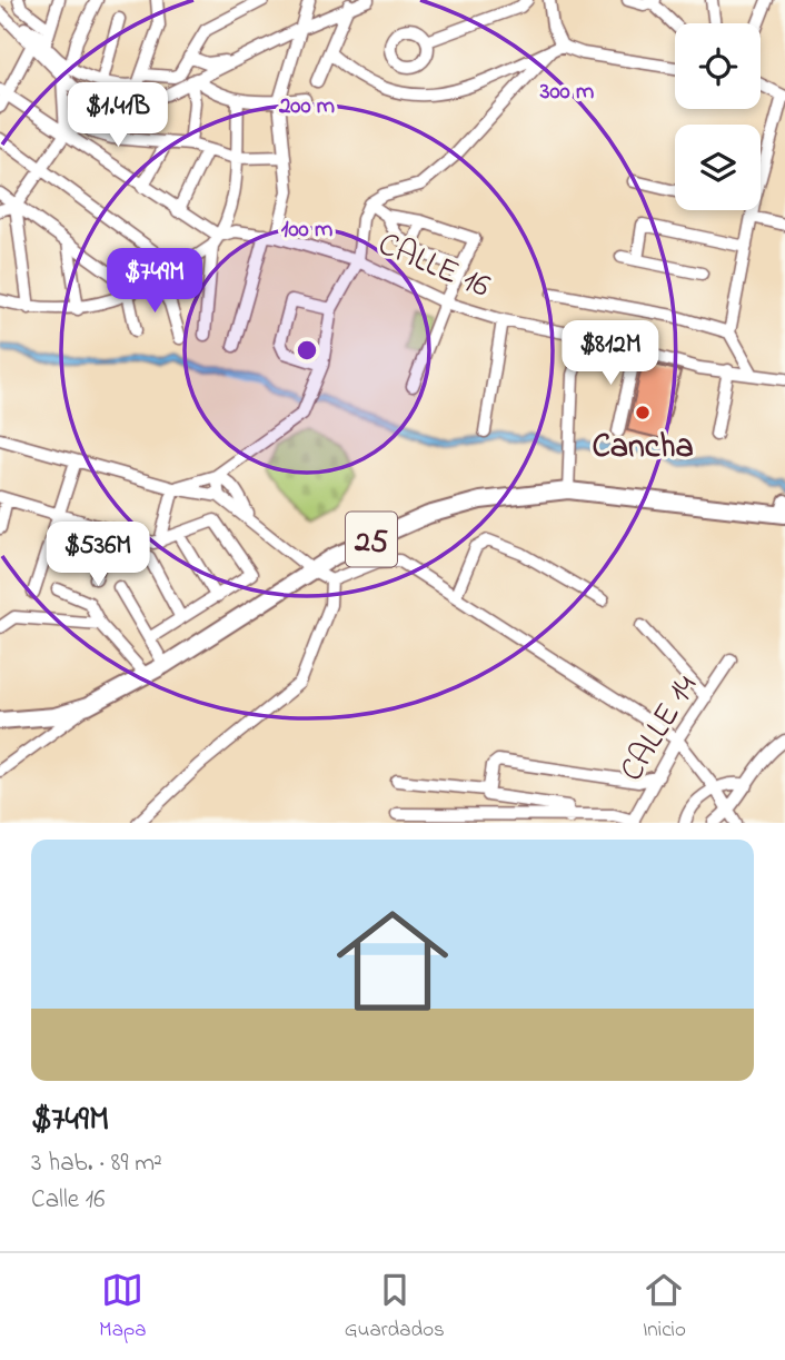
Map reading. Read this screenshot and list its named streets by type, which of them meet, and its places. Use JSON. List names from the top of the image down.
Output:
{
  "streets": {
    "highway": ["25"],
    "street": ["CALLE 16", "CALLE 14"]
  },
  "places": ["Cancha"],
  "page": {
    "price": [
      "$1.41B",
      "$749M",
      "$812M",
      "$536M"
    ],
    "list": [
      {
        "name": "$749M",
        "note": "3 hab. · 89 m² · Calle 16"
      }
    ],
    "tabs": ["Mapa", "Guardados", "Inicio"]
  },
  "rings": ["300 m", "200 m", "100 m"]
}
